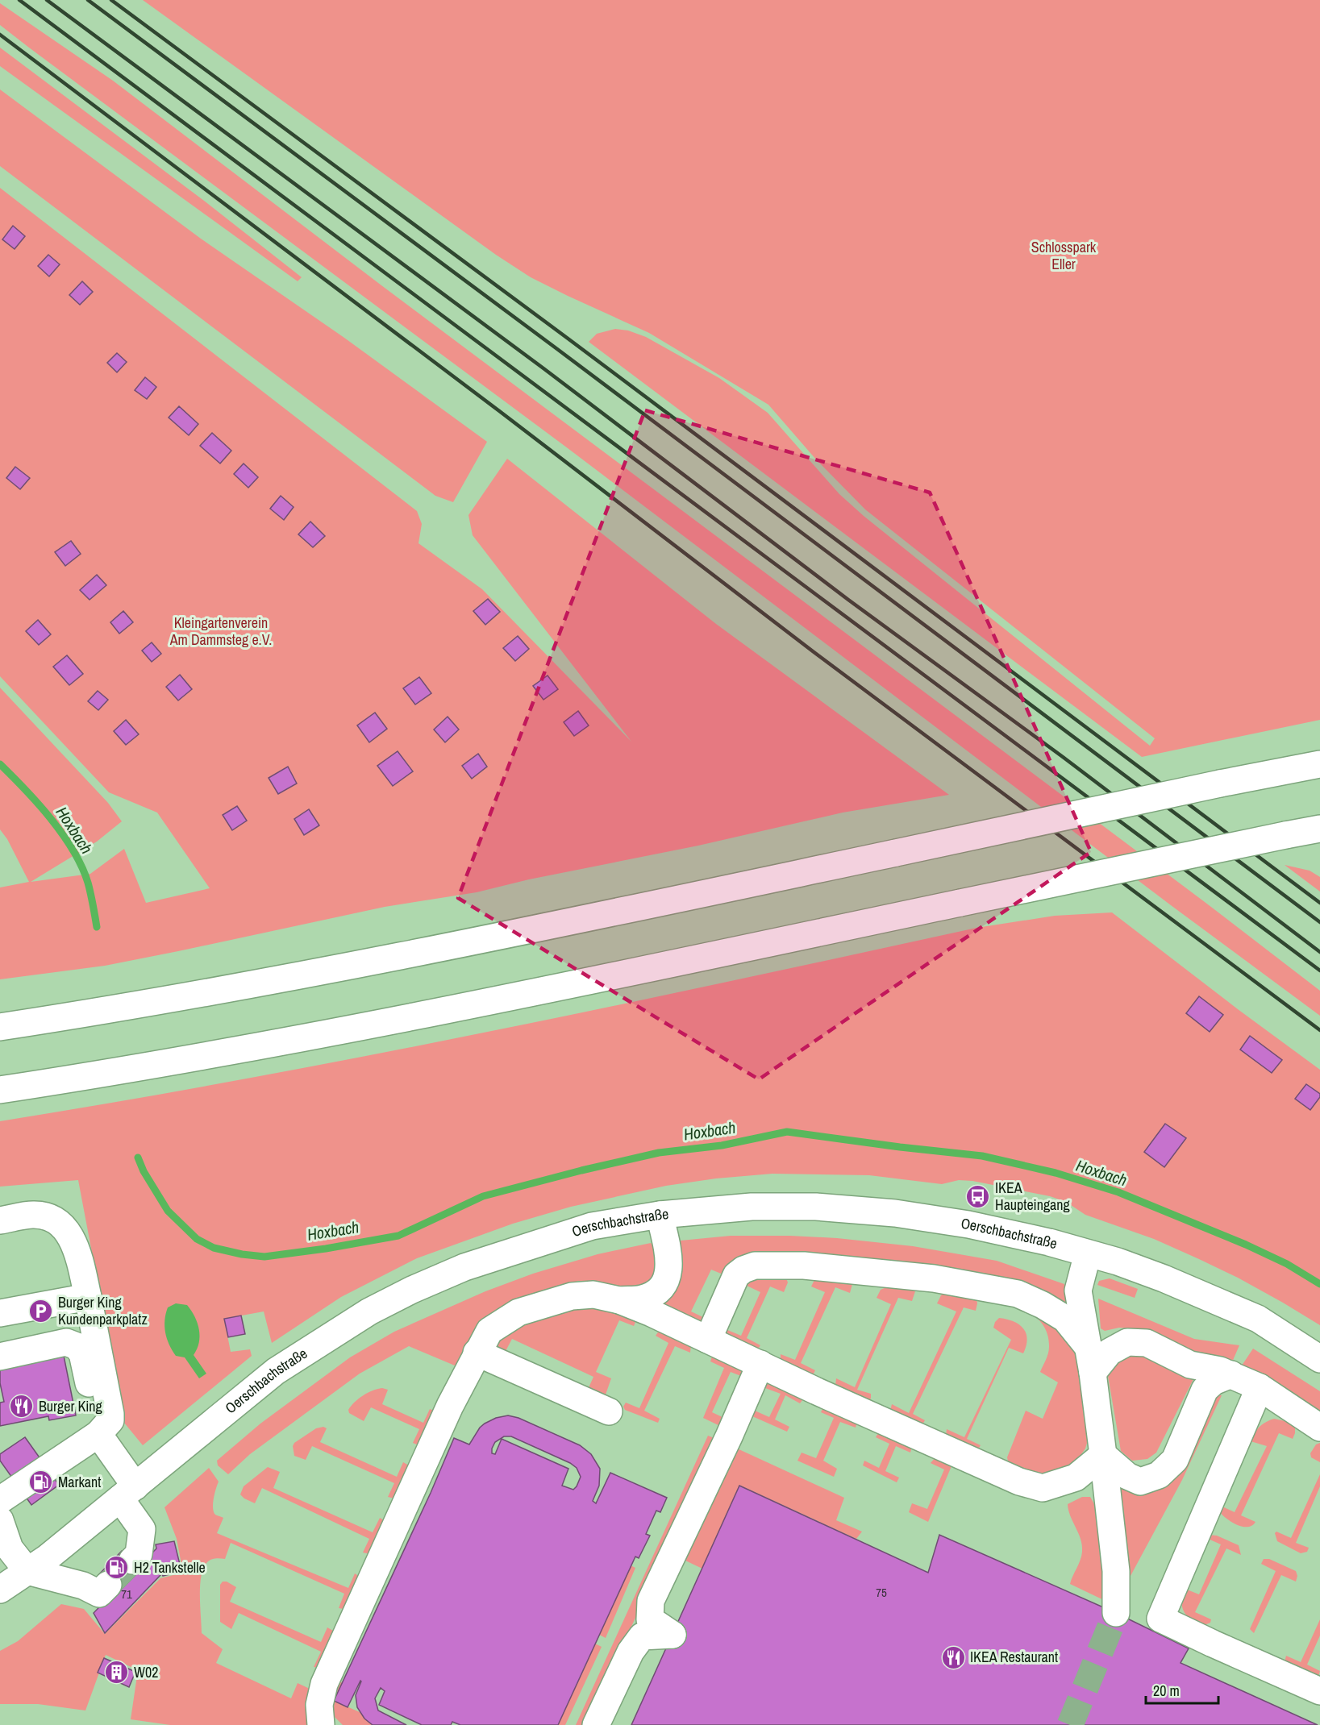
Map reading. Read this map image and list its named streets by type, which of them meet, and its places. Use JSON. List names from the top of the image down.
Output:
{
  "streets": {
    "main road": ["Oerschbachstraße"]
  },
  "water": ["Hoxbach"],
  "parks": ["Schlosspark Eller", "Kleingartenverein Am Dammsteg e.V."],
  "places": {
    "bus stop": ["IKEA Haupteingang"],
    "parking": ["Burger King Kundenparkplatz"],
    "restaurant": ["Burger King", "IKEA Restaurant"],
    "fuel station": ["Markant", "H2 Tankstelle"],
    "building": ["W02"]
  },
  "house_numbers": ["75", "71"],
  "scale_bar": "20 m"
}
